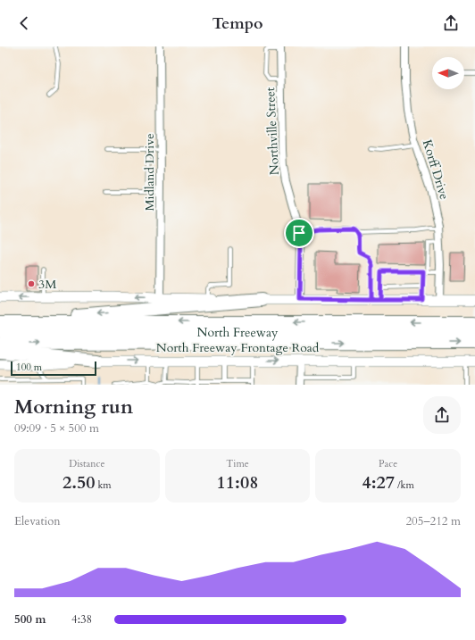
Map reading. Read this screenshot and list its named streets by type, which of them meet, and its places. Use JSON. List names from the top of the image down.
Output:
{
  "streets": {
    "highway": ["North Freeway"],
    "main road": ["North Freeway Frontage Road"],
    "street": ["Northville Street", "Korff Drive", "Midland Drive"]
  },
  "places": ["3M"],
  "scale_bar": "100 m",
  "north": "left",
  "page": {
    "header": "Tempo",
    "scale": "100 m",
    "heading": ["Morning run", "09:09 · 5 × 500 m"],
    "stats": [
      ["Distance", "2.50 km"],
      ["Time", "11:08"],
      ["Pace", "4:27 /km"]
    ],
    "chart": ["Elevation", "205–212 m"],
    "list": [
      {
        "name": "500 m",
        "note": "4:38"
      }
    ]
  }
}
